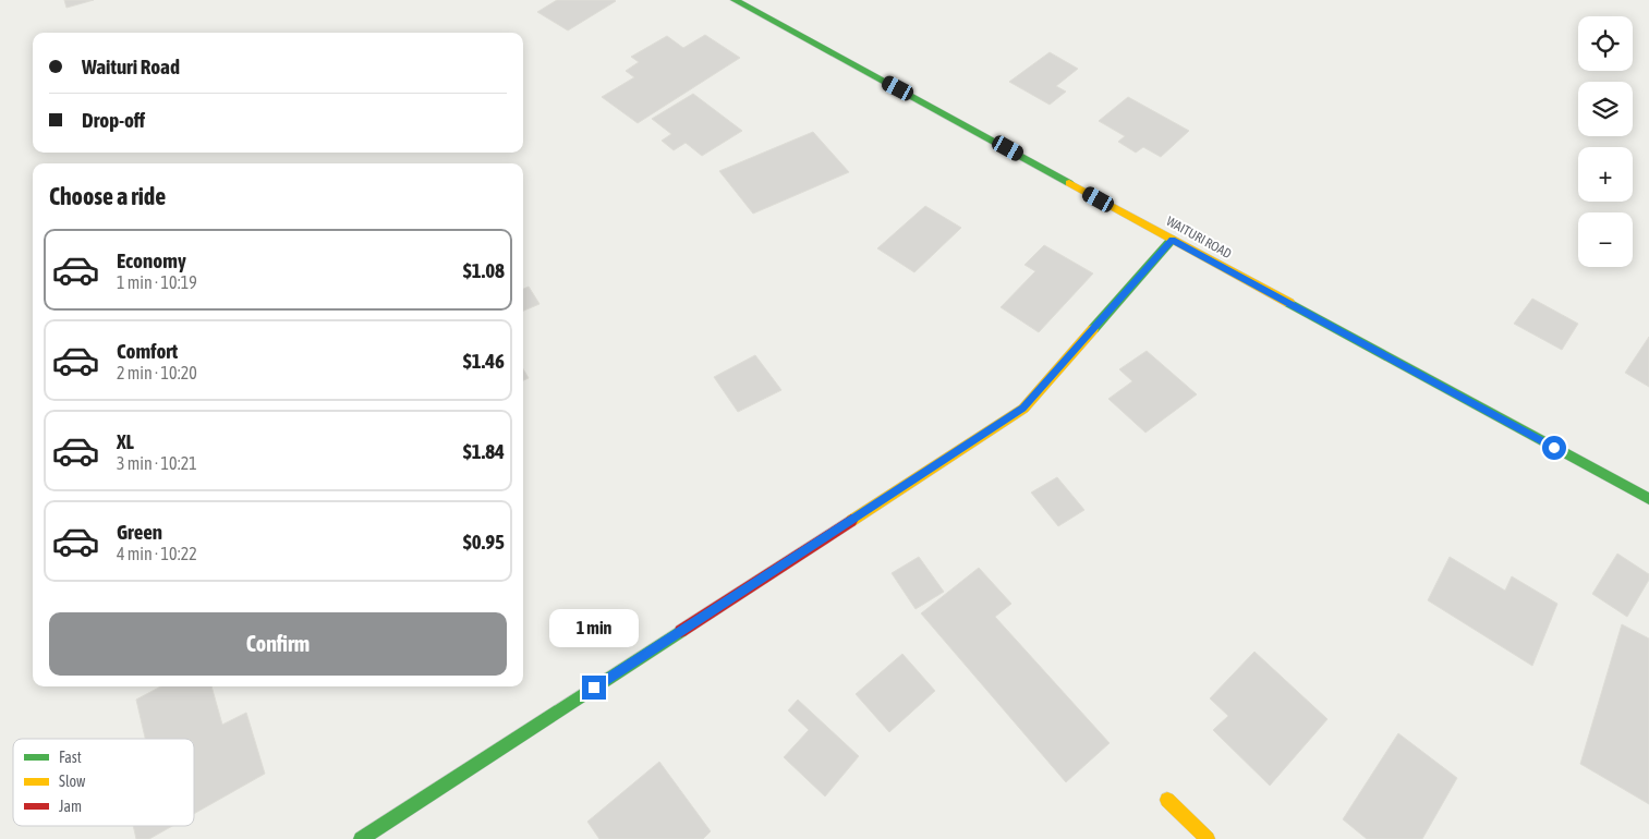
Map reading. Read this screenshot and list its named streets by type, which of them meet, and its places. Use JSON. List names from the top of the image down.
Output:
{
  "streets": {
    "main road": ["WAITURI ROAD"]
  },
  "legend": ["Fast", "Slow", "Jam"],
  "page": {
    "map_buttons": ["+", "−"],
    "banner": ["Waituri Road", "Drop-off"],
    "heading": "Choose a ride",
    "list": [
      {
        "name": "Economy",
        "note": "1 min · 10:19",
        "value": "$1.08"
      },
      {
        "name": "Comfort",
        "note": "2 min · 10:20",
        "value": "$1.46"
      },
      {
        "name": "XL",
        "note": "3 min · 10:21",
        "value": "$1.84"
      },
      {
        "name": "Green",
        "note": "4 min · 10:22",
        "value": "$0.95"
      }
    ],
    "buttons": "Confirm",
    "bubble": "1 min"
  }
}
